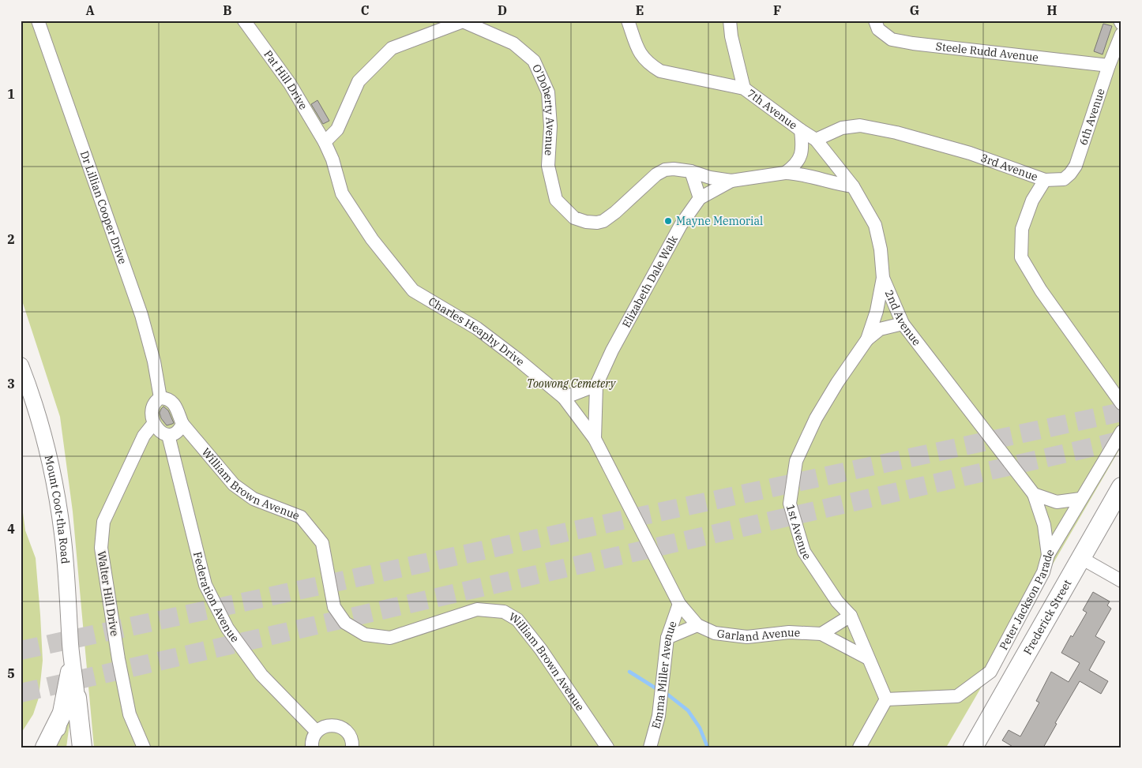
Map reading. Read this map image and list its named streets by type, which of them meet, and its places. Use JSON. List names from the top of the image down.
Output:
{
  "streets": {
    "highway": ["Frederick Street"],
    "main road": ["Mount Coot-tha Road"],
    "street": [
      "Steele Rudd Avenue",
      "Pat Hill Drive",
      "7th Avenue",
      "O'Doherty Avenue",
      "6th Avenue",
      "3rd Avenue",
      "Dr Lillian Cooper Drive",
      "Elizabeth Dale Walk",
      "2nd Avenue",
      "Charles Heaphy Drive",
      "William Brown Avenue",
      "1st Avenue",
      "Walter Hill Drive",
      "Federation Avenue",
      "Peter Jackson Parade",
      "Garland Avenue",
      "Emma Miller Avenue"
    ]
  },
  "crossings": [
    ["Steele Rudd Avenue", "6th Avenue"],
    ["Pat Hill Drive", "O'Doherty Avenue"],
    ["Pat Hill Drive", "Charles Heaphy Drive"],
    ["7th Avenue", "2nd Avenue"],
    ["O'Doherty Avenue", "Elizabeth Dale Walk"],
    ["O'Doherty Avenue", "Charles Heaphy Drive"],
    ["6th Avenue", "3rd Avenue"],
    ["3rd Avenue", "2nd Avenue"],
    ["Dr Lillian Cooper Drive", "William Brown Avenue"],
    ["Dr Lillian Cooper Drive", "Walter Hill Drive"],
    ["Dr Lillian Cooper Drive", "Federation Avenue"],
    ["Elizabeth Dale Walk", "2nd Avenue"],
    ["Charles Heaphy Drive", "Garland Avenue"],
    ["Charles Heaphy Drive", "Emma Miller Avenue"],
    ["William Brown Avenue", "Walter Hill Drive"],
    ["William Brown Avenue", "Federation Avenue"],
    ["1st Avenue", "Peter Jackson Parade"],
    ["Walter Hill Drive", "Federation Avenue"]
  ],
  "parks": ["Toowong Cemetery"],
  "places": ["Mayne Memorial"],
  "grid": {
    "columns": [
      "A",
      "B",
      "C",
      "D",
      "E",
      "F",
      "G",
      "H"
    ],
    "rows": [
      "1",
      "2",
      "3",
      "4",
      "5"
    ]
  }
}
